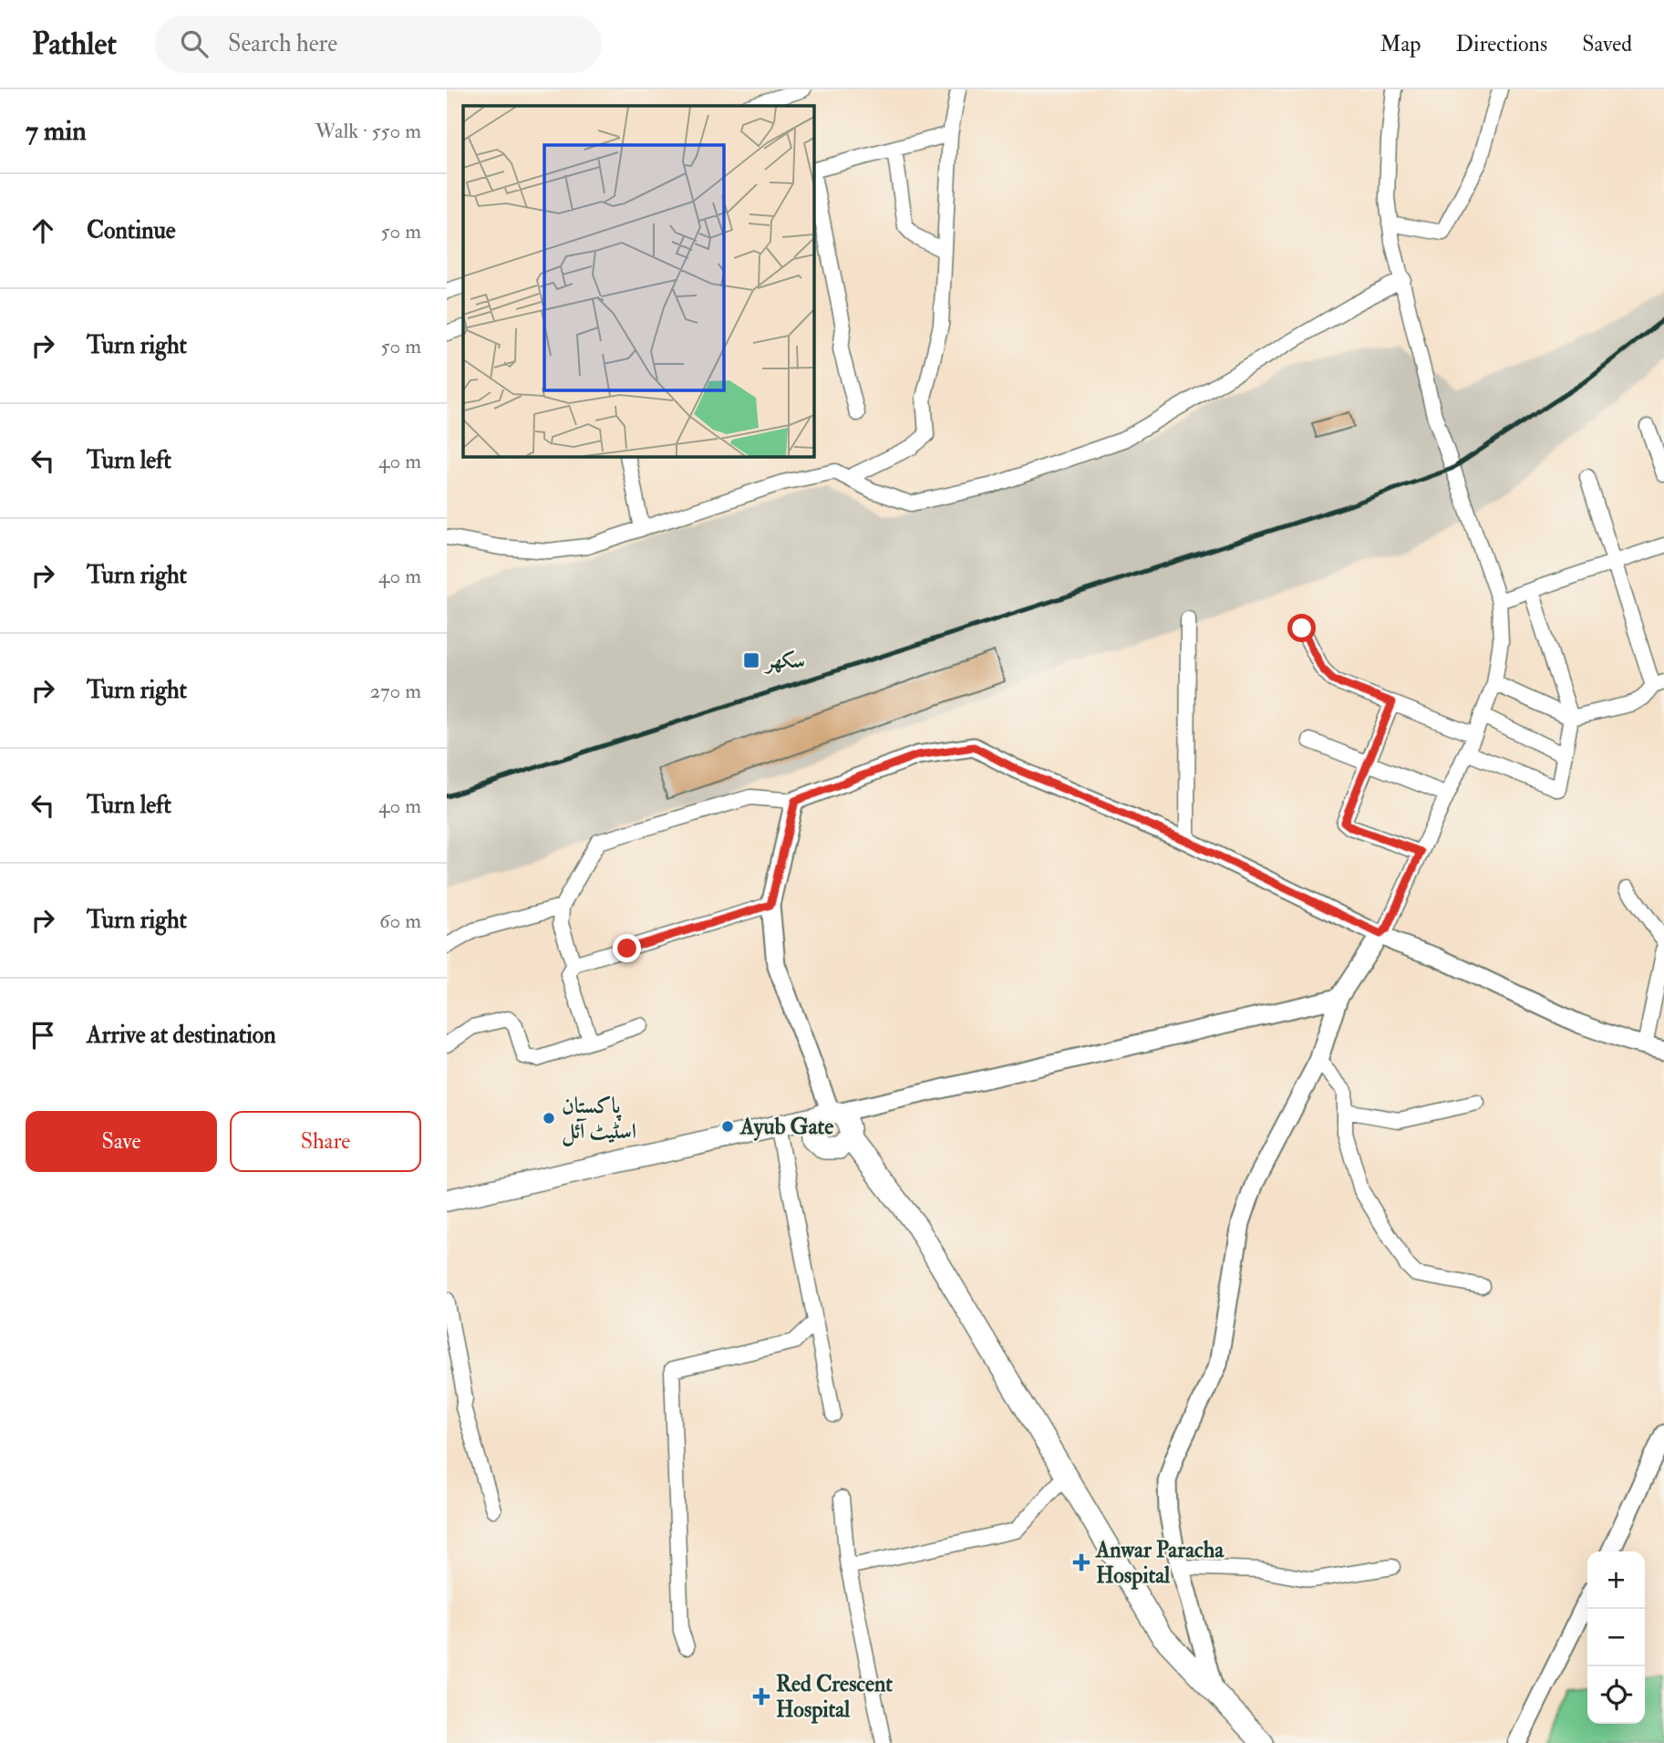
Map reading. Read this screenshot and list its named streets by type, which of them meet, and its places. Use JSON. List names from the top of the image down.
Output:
{
  "places": {
    "transit": ["سكهر"],
    "other": ["پاکستان اسٹیٹ آئل", "Ayub Gate"],
    "health": ["Anwar Paracha Hospital", "Red Crescent Hospital"]
  },
  "page": {
    "header": "Pathlet",
    "search": "Search here",
    "nav": ["Map", "Directions", "Saved"],
    "heading": ["7 min", "Walk · 550 m"],
    "list": [
      ["Continue", "50 m"],
      ["Turn right", "50 m"],
      ["Turn left", "40 m"],
      ["Turn right", "40 m"],
      ["Turn right", "270 m"],
      ["Turn left", "40 m"],
      ["Turn right", "60 m"],
      "Arrive at destination"
    ],
    "buttons": ["Save", "Share"],
    "map_buttons": ["+", "−"]
  }
}
